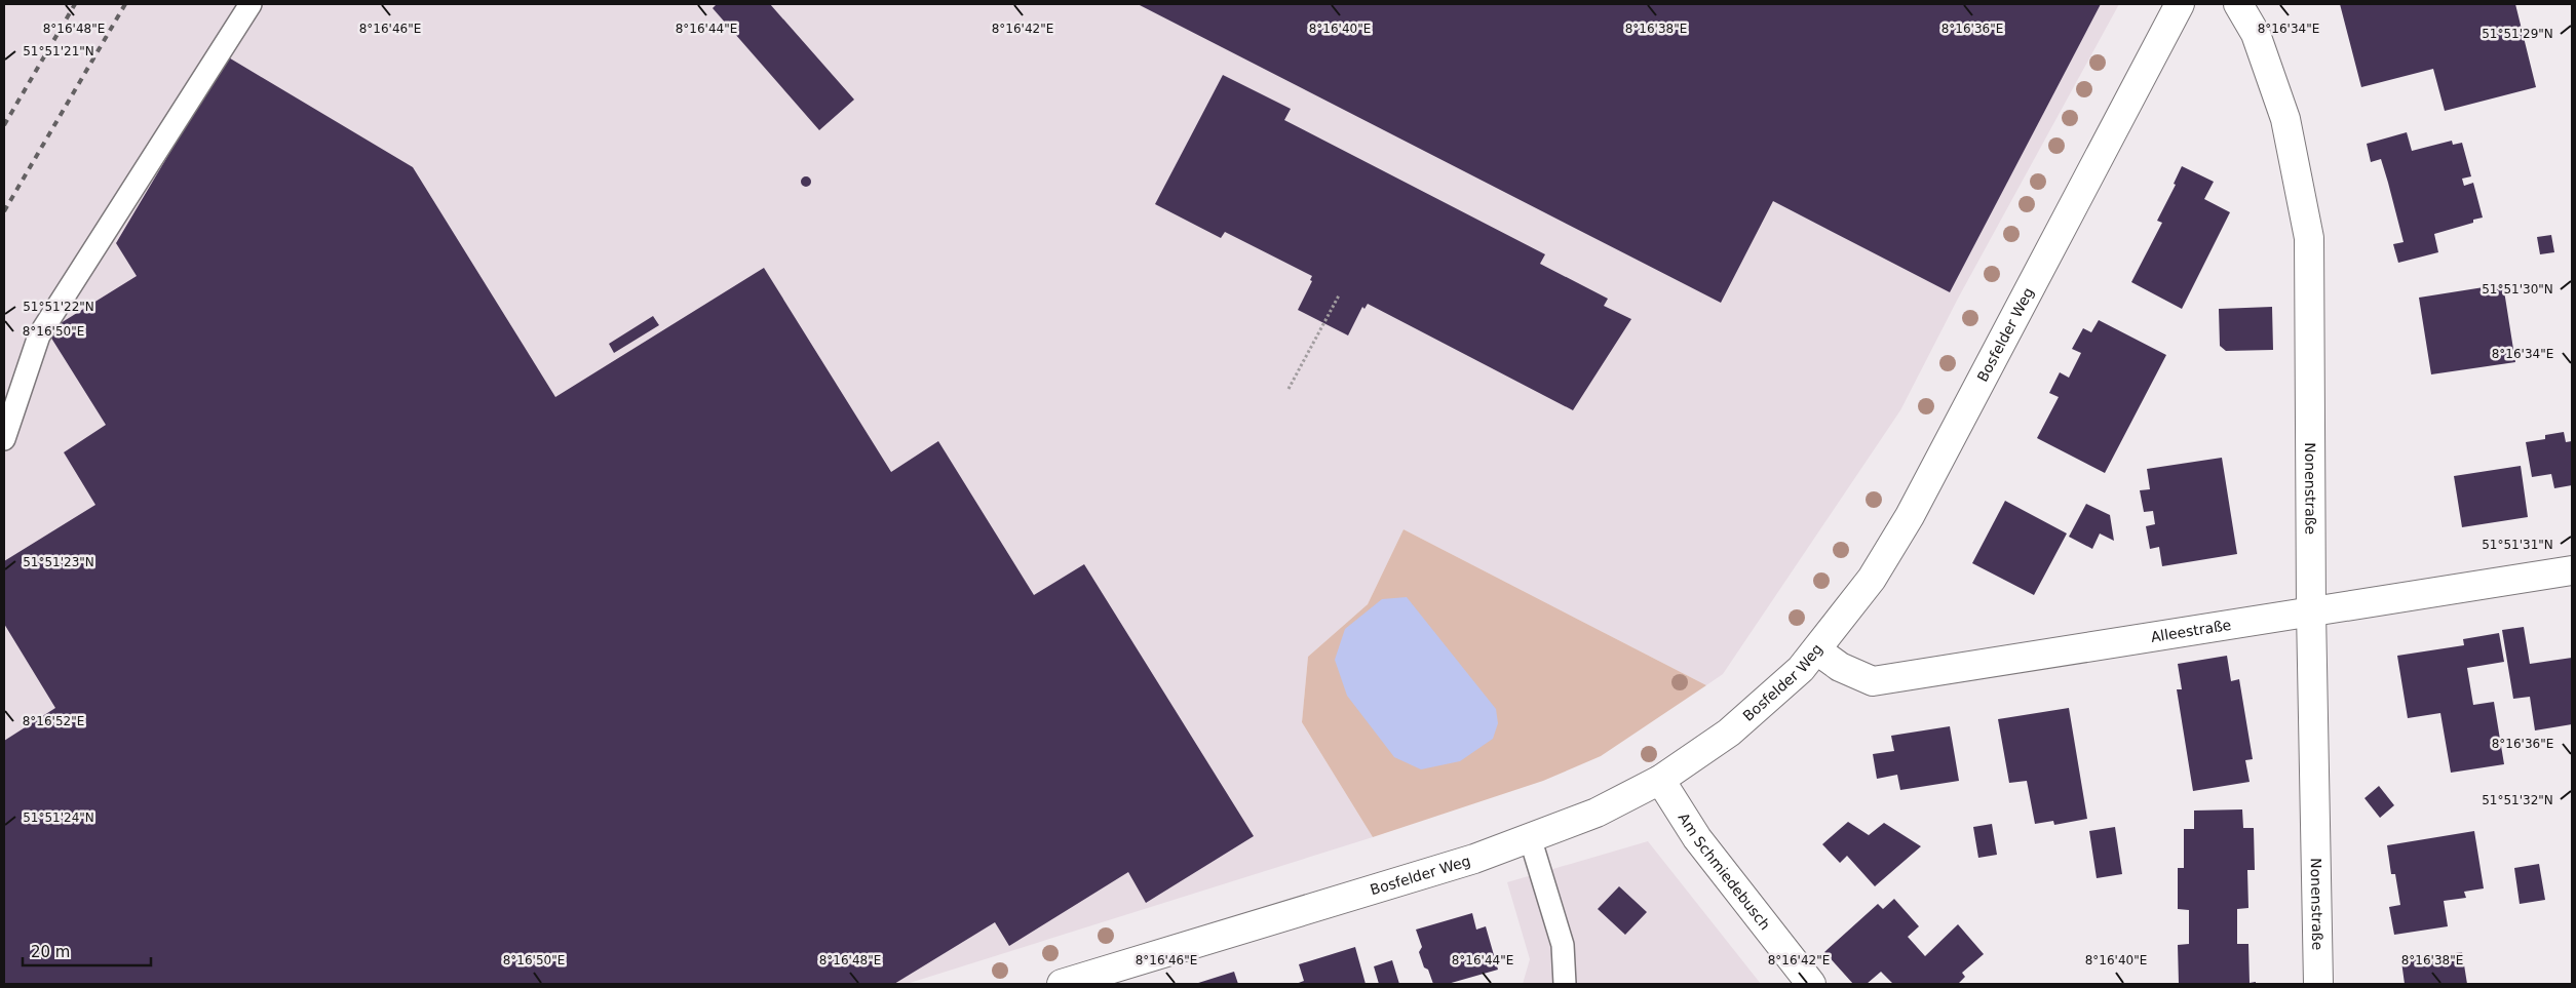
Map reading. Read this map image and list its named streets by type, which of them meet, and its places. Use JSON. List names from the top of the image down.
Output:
{
  "streets": {
    "street": [
      "Bosfelder Weg",
      "Nonenstraße",
      "Alleestraße",
      "Am Schmiedebusch"
    ]
  },
  "crossings": [
    ["Bosfelder Weg", "Alleestraße"],
    ["Bosfelder Weg", "Am Schmiedebusch"],
    ["Nonenstraße", "Alleestraße"]
  ],
  "scale_bar": "20 m",
  "coordinates": [
    "8°16'48\"E",
    "8°16'46\"E",
    "8°16'44\"E",
    "8°16'42\"E",
    "8°16'40\"E",
    "8°16'38\"E",
    "8°16'36\"E",
    "8°16'34\"E",
    "51°51'29\"N",
    "51°51'21\"N",
    "51°51'30\"N",
    "51°51'22\"N",
    "8°16'50\"E",
    "51°51'31\"N",
    "51°51'23\"N",
    "8°16'52\"E",
    "51°51'32\"N",
    "51°51'24\"N"
  ]
}
